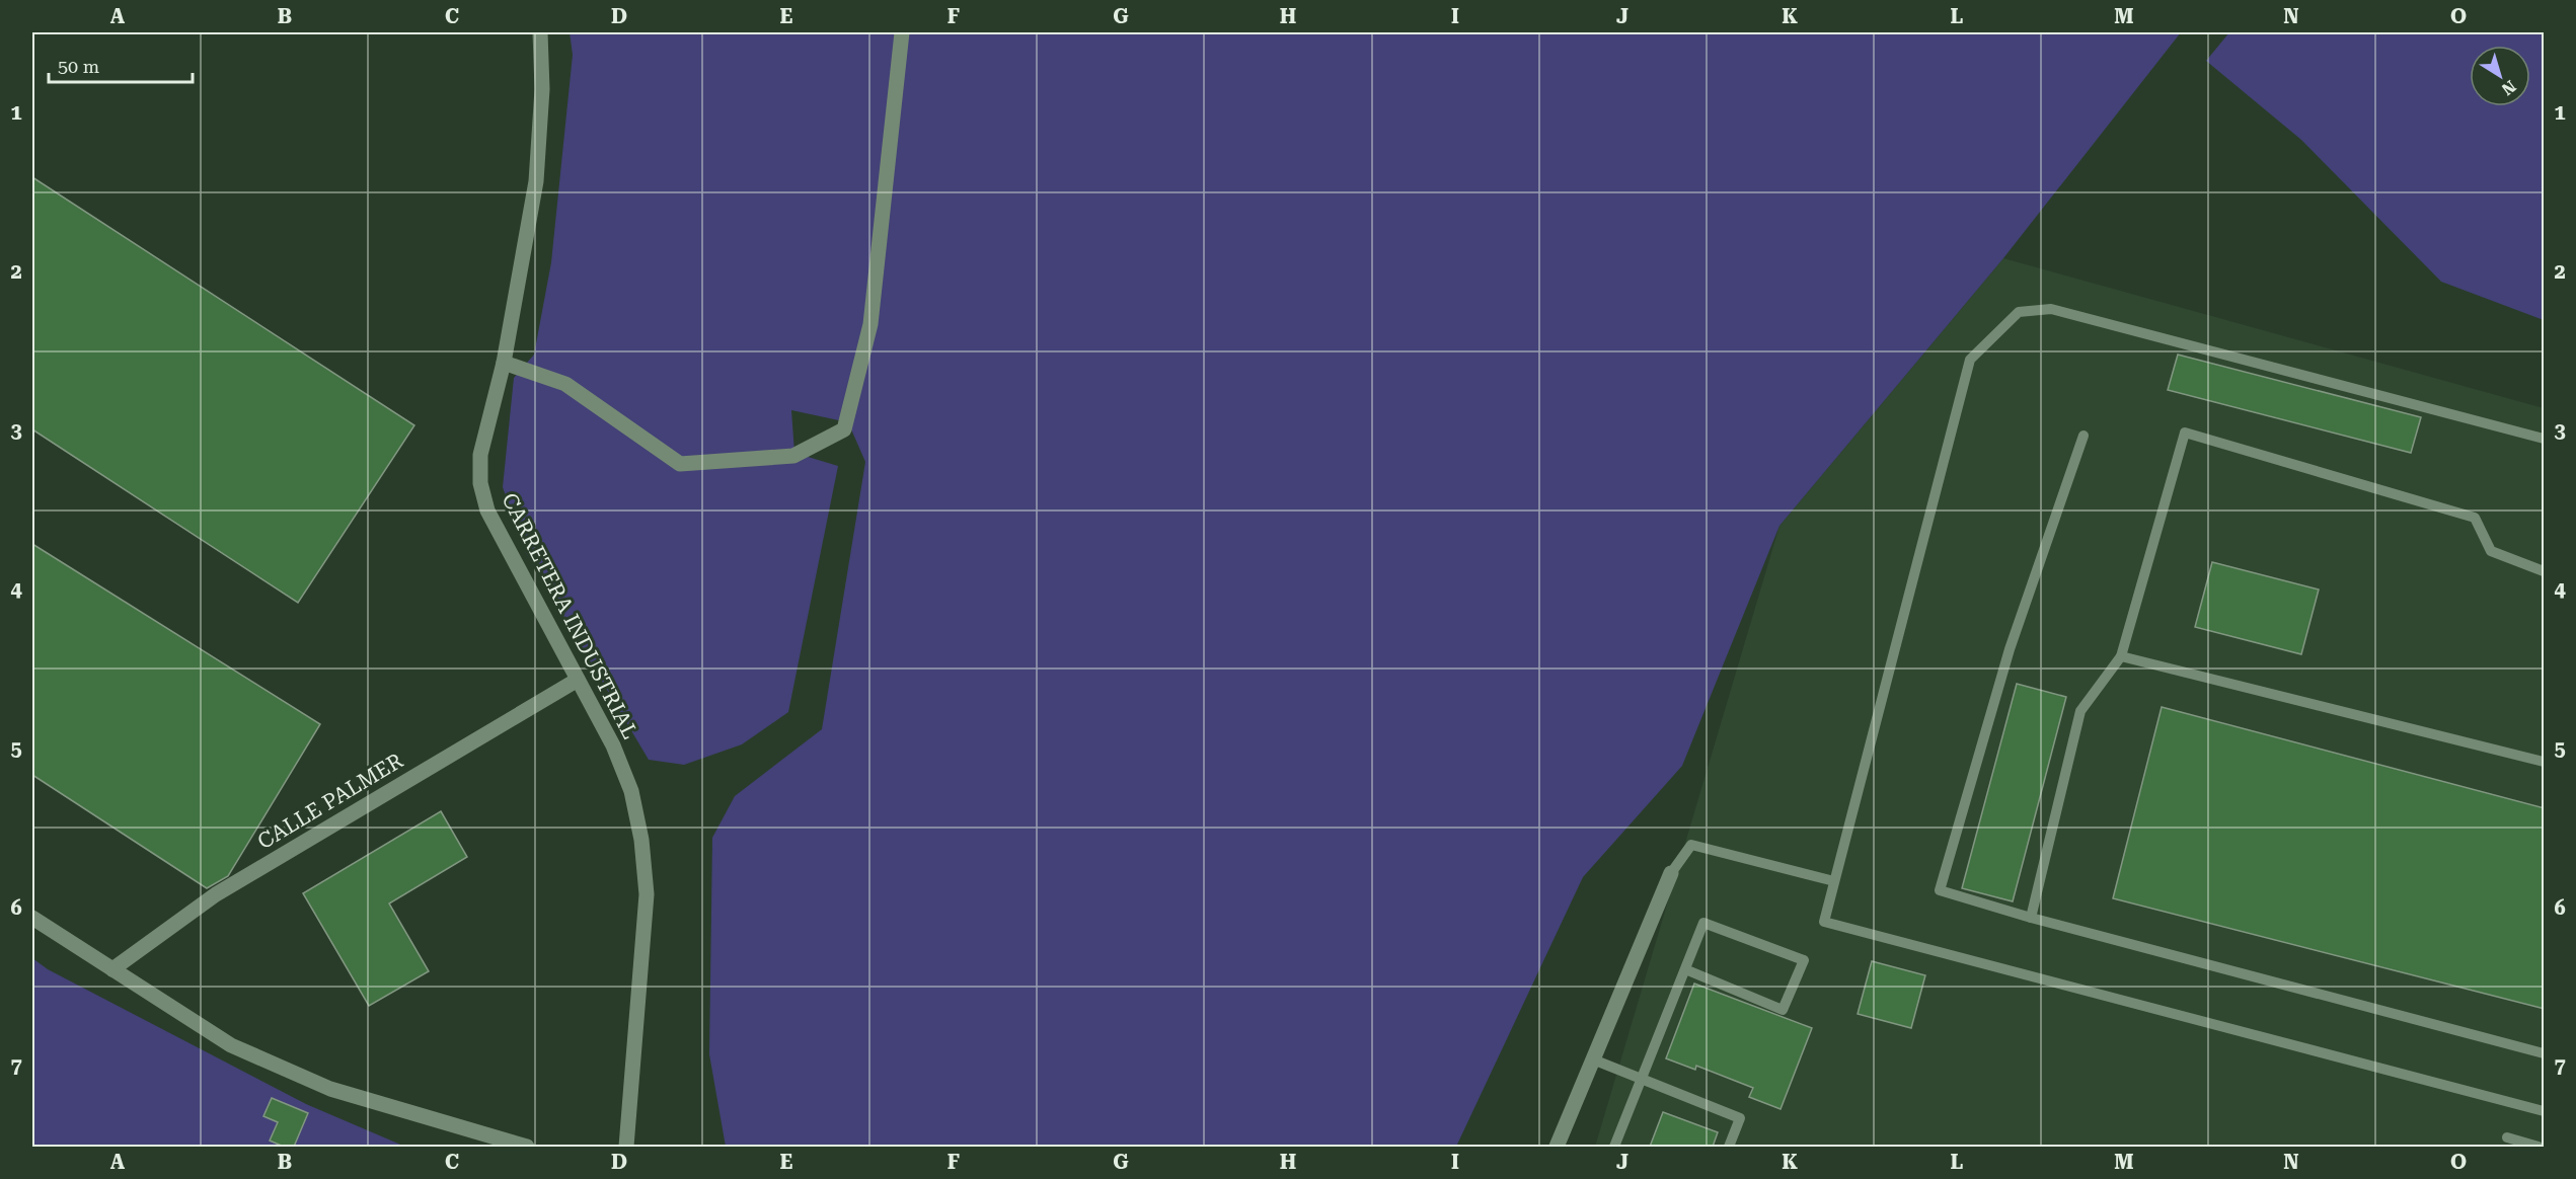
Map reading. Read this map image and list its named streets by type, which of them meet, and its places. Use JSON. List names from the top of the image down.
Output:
{
  "streets": {
    "street": ["CARRETERA INDUSTRIAL", "CALLE PALMER"]
  },
  "crossings": [
    ["CARRETERA INDUSTRIAL", "CALLE PALMER"]
  ],
  "scale_bar": "50 m",
  "north": "bottom right",
  "grid": {
    "columns": [
      "A",
      "B",
      "C",
      "D",
      "E",
      "F",
      "G",
      "H",
      "I",
      "J",
      "K",
      "L",
      "M",
      "N",
      "O"
    ],
    "rows": [
      "1",
      "2",
      "3",
      "4",
      "5",
      "6",
      "7"
    ]
  }
}
